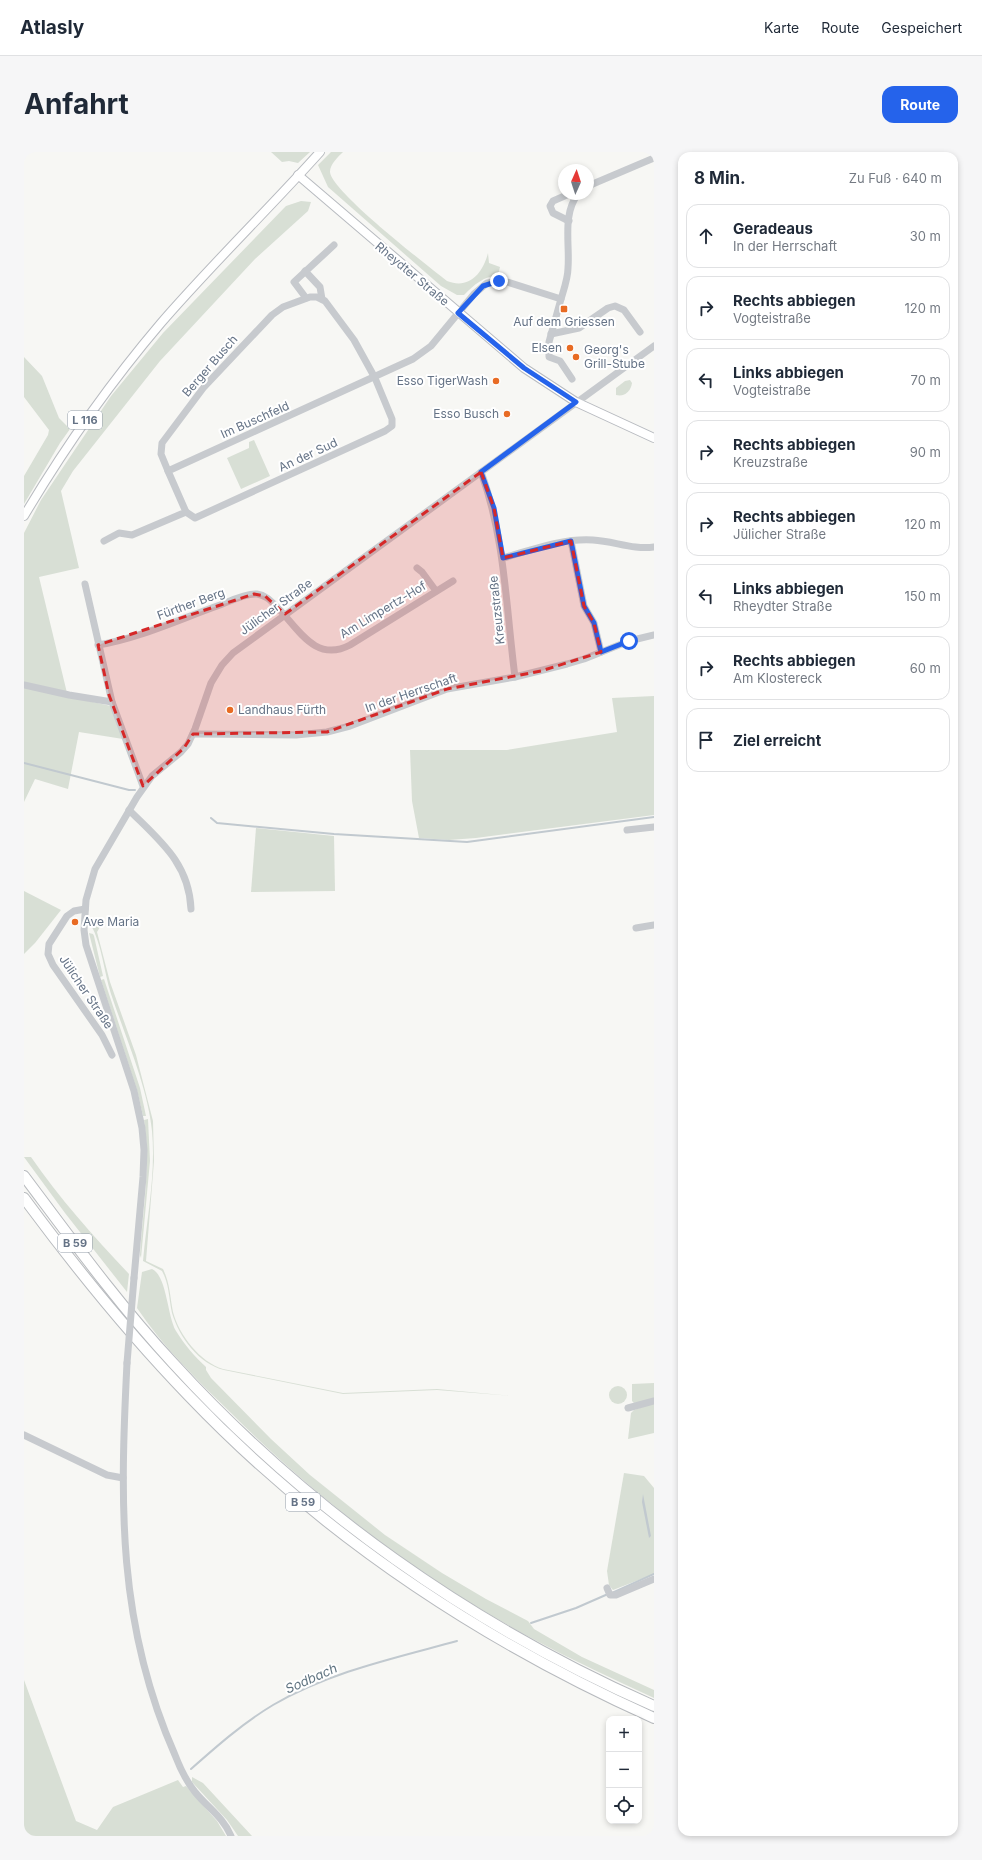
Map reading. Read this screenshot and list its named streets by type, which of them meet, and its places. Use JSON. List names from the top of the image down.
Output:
{
  "streets": {
    "highway": ["B 59"],
    "main road": ["Rheydter Straße", "L 116"],
    "street": [
      "Berger Busch",
      "Im Buschfeld",
      "An der Sud",
      "Fürther Berg",
      "Jülicher Straße",
      "Am Limpertz-Hof",
      "Kreuzstraße",
      "In der Herrschaft"
    ]
  },
  "crossings": [
    ["Rheydter Straße", "L 116"],
    ["Rheydter Straße", "Im Buschfeld"],
    ["Rheydter Straße", "Jülicher Straße"],
    ["Berger Busch", "Im Buschfeld"],
    ["Im Buschfeld", "An der Sud"],
    ["Fürther Berg", "Jülicher Straße"],
    ["Fürther Berg", "Am Limpertz-Hof"],
    ["Jülicher Straße", "Am Limpertz-Hof"],
    ["Jülicher Straße", "Kreuzstraße"],
    ["Jülicher Straße", "In der Herrschaft"],
    ["Kreuzstraße", "In der Herrschaft"]
  ],
  "water": ["Sodbach"],
  "places": {
    "transit": ["Auf dem Griessen"],
    "other": [
      "Elsen",
      "Georg's Grill-Stube",
      "Esso TigerWash",
      "Esso Busch",
      "Landhaus Fürth",
      "Ave Maria"
    ]
  },
  "north": "top",
  "page": {
    "header": "Atlasly",
    "nav": ["Karte", "Route", "Gespeichert"],
    "buttons": "Route",
    "title": "Anfahrt",
    "heading": ["8 Min.", "Zu Fuß · 640 m"],
    "list": [
      ["Geradeaus", "In der Herrschaft", "30 m"],
      ["Rechts abbiegen", "Vogteistraße", "120 m"],
      ["Links abbiegen", "Vogteistraße", "70 m"],
      ["Rechts abbiegen", "Kreuzstraße", "90 m"],
      ["Rechts abbiegen", "Jülicher Straße", "120 m"],
      ["Links abbiegen", "Rheydter Straße", "150 m"],
      ["Rechts abbiegen", "Am Klostereck", "60 m"],
      "Ziel erreicht"
    ],
    "map_buttons": ["+", "−"]
  }
}
